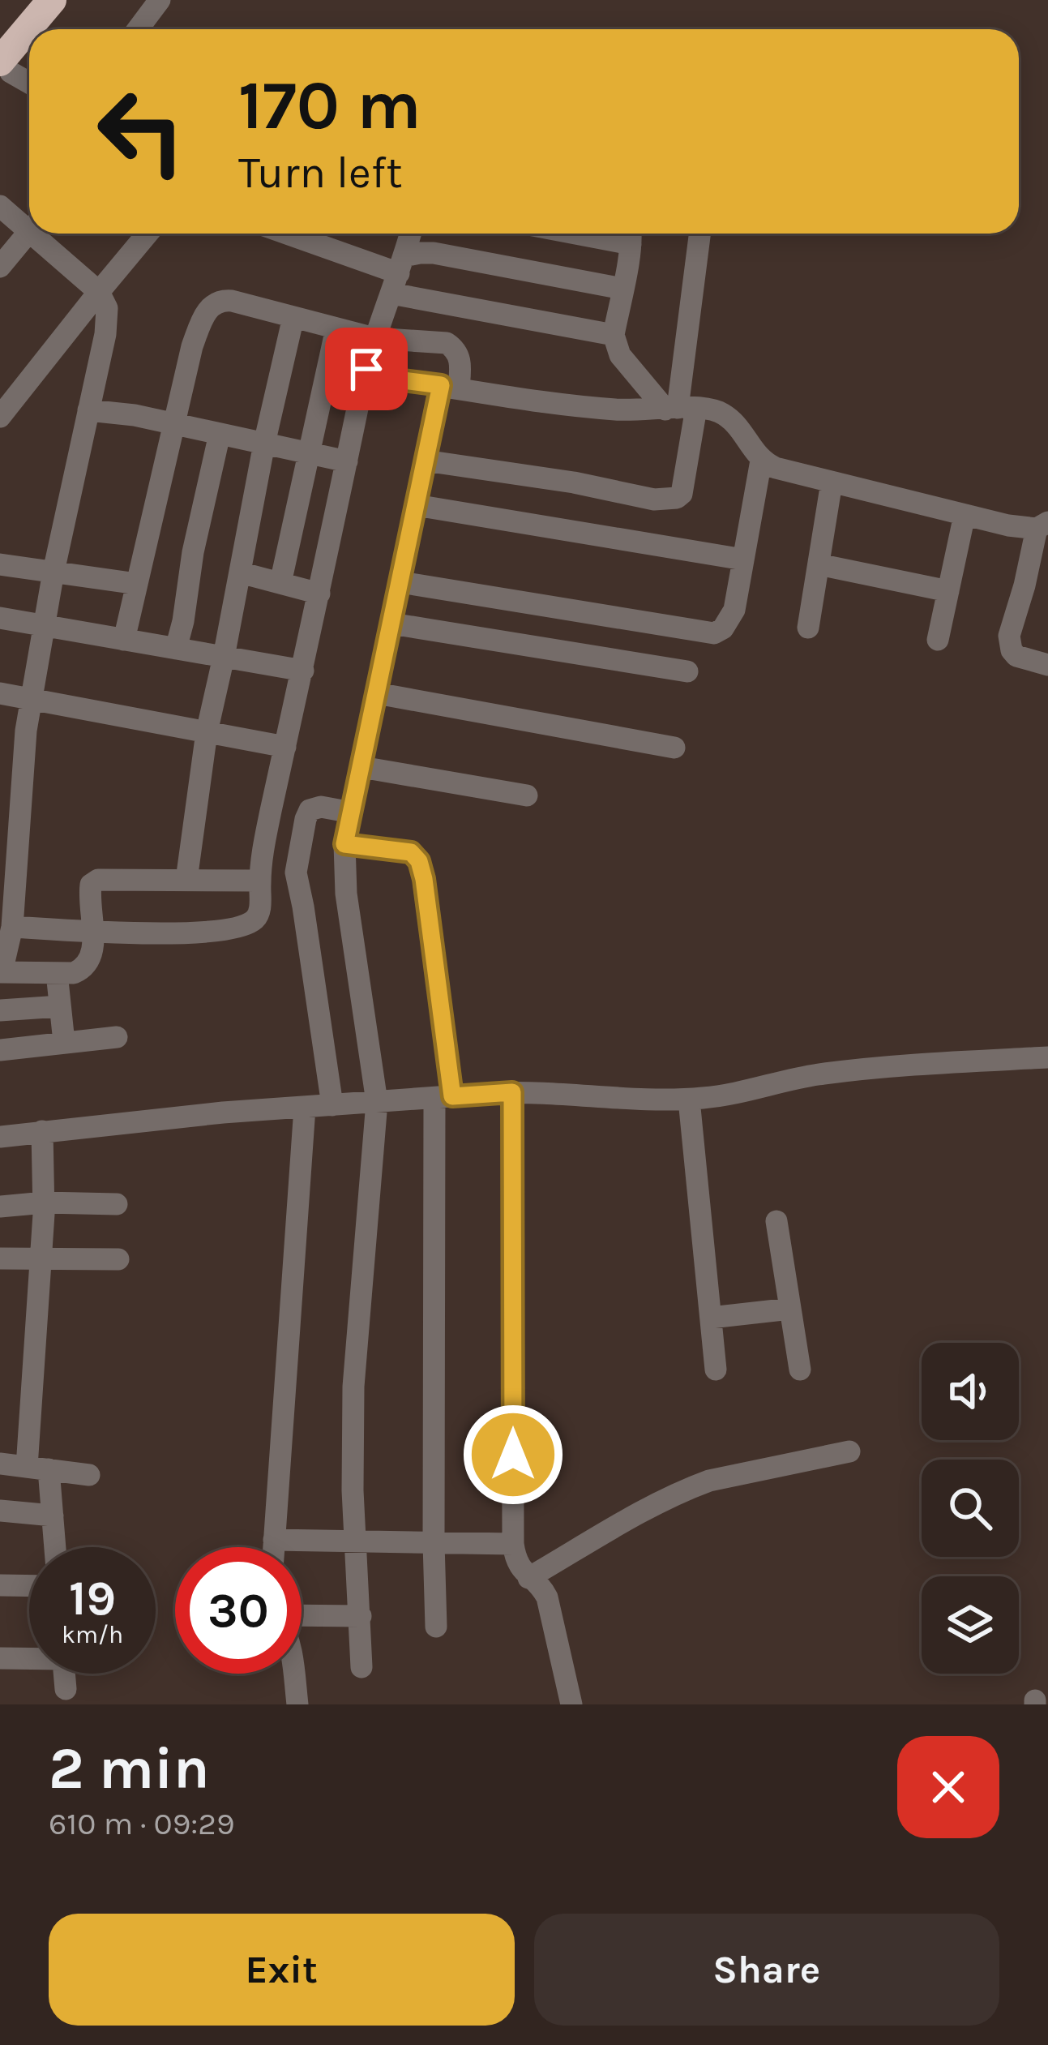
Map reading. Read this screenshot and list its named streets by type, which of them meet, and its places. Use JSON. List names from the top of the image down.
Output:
{
  "page": {
    "turn": ["170 m", "Turn left"],
    "speed": "19 km/h",
    "limit": "30",
    "heading": ["2 min", "610 m · 09:29"],
    "buttons": ["Exit", "Share"]
  }
}
